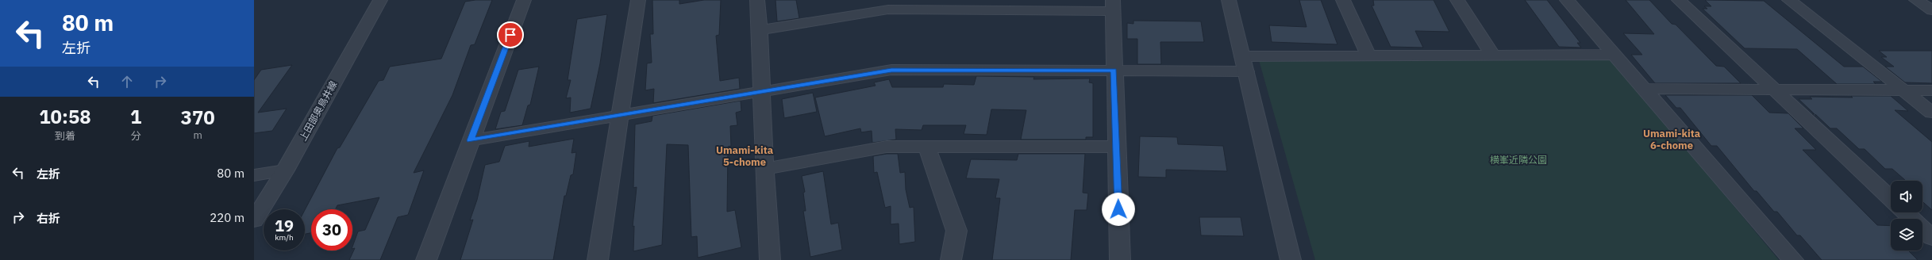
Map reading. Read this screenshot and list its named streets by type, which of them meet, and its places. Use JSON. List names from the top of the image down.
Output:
{
  "streets": {
    "street": ["上田部奥鳥井線"]
  },
  "districts": ["Umami-kita 6-chome", "Umami-kita 5-chome"],
  "parks": ["横峯近隣公園"],
  "page": {
    "turn": ["80 m", "左折"],
    "eta": [
      "10:58",
      "到着",
      "1",
      "分",
      "370",
      "m"
    ],
    "list": [
      {
        "name": "左折",
        "value": "80 m"
      },
      {
        "name": "右折",
        "value": "220 m"
      }
    ],
    "speed": "19 km/h",
    "limit": "30"
  }
}
